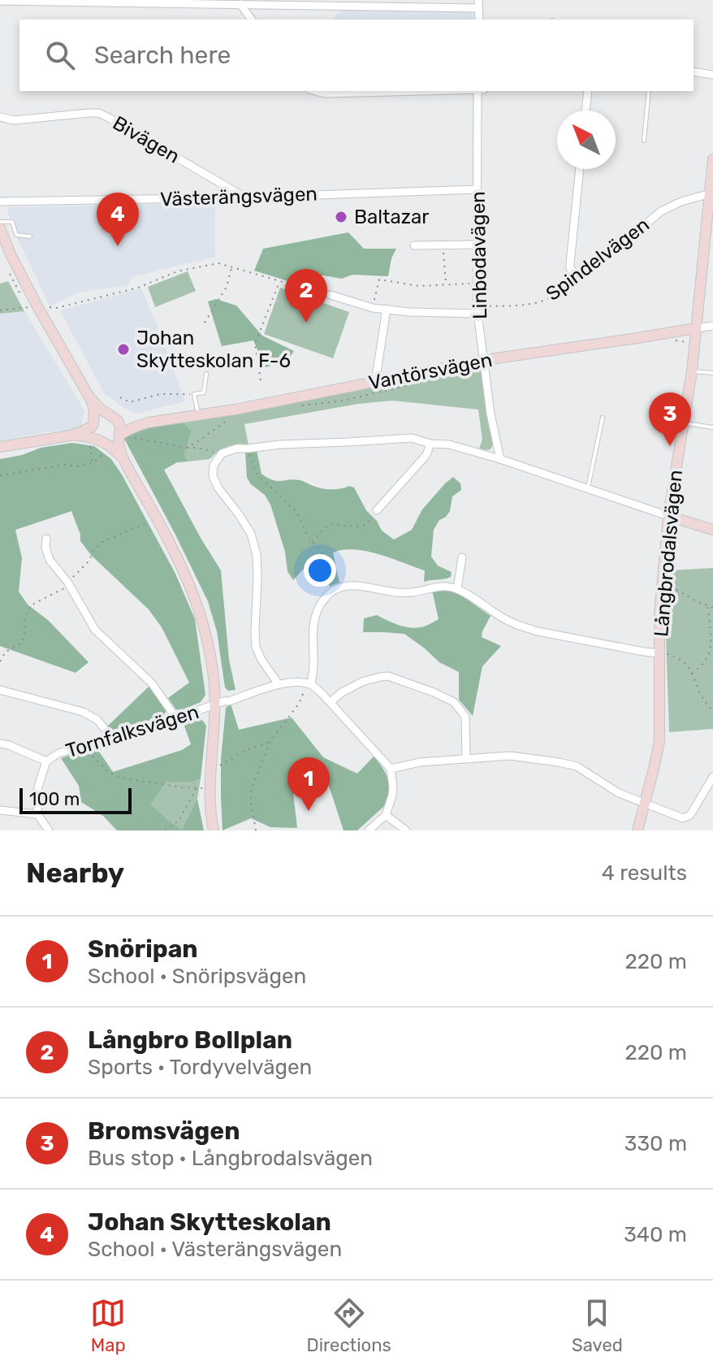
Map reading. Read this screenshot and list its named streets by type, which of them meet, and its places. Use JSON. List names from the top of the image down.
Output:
{
  "streets": {
    "street": [
      "Bivägen",
      "Västerängsvägen",
      "Linbodavägen",
      "Spindelvägen",
      "Vantörsvägen",
      "Långbrodalsvägen",
      "Tornfalksvägen"
    ]
  },
  "crossings": [
    ["Bivägen", "Västerängsvägen"],
    ["Västerängsvägen", "Linbodavägen"],
    ["Linbodavägen", "Spindelvägen"],
    ["Linbodavägen", "Vantörsvägen"],
    ["Spindelvägen", "Långbrodalsvägen"],
    ["Vantörsvägen", "Långbrodalsvägen"]
  ],
  "places": ["Baltazar", "Johan Skytteskolan F-6"],
  "scale_bar": "100 m",
  "north": "top left",
  "page": {
    "search": "Search here",
    "pins": [
      "4",
      "2",
      "3",
      "1"
    ],
    "scale": "100 m",
    "heading": ["Nearby", "4 results"],
    "list": [
      {
        "mark": "1",
        "name": "Snöripan",
        "note": "School · Snöripsvägen",
        "value": "220 m"
      },
      {
        "mark": "2",
        "name": "Långbro Bollplan",
        "note": "Sports · Tordyvelvägen",
        "value": "220 m"
      },
      {
        "mark": "3",
        "name": "Bromsvägen",
        "note": "Bus stop · Långbrodalsvägen",
        "value": "330 m"
      },
      {
        "mark": "4",
        "name": "Johan Skytteskolan",
        "note": "School · Västerängsvägen",
        "value": "340 m"
      }
    ],
    "nav": ["Map", "Directions", "Saved"]
  }
}
